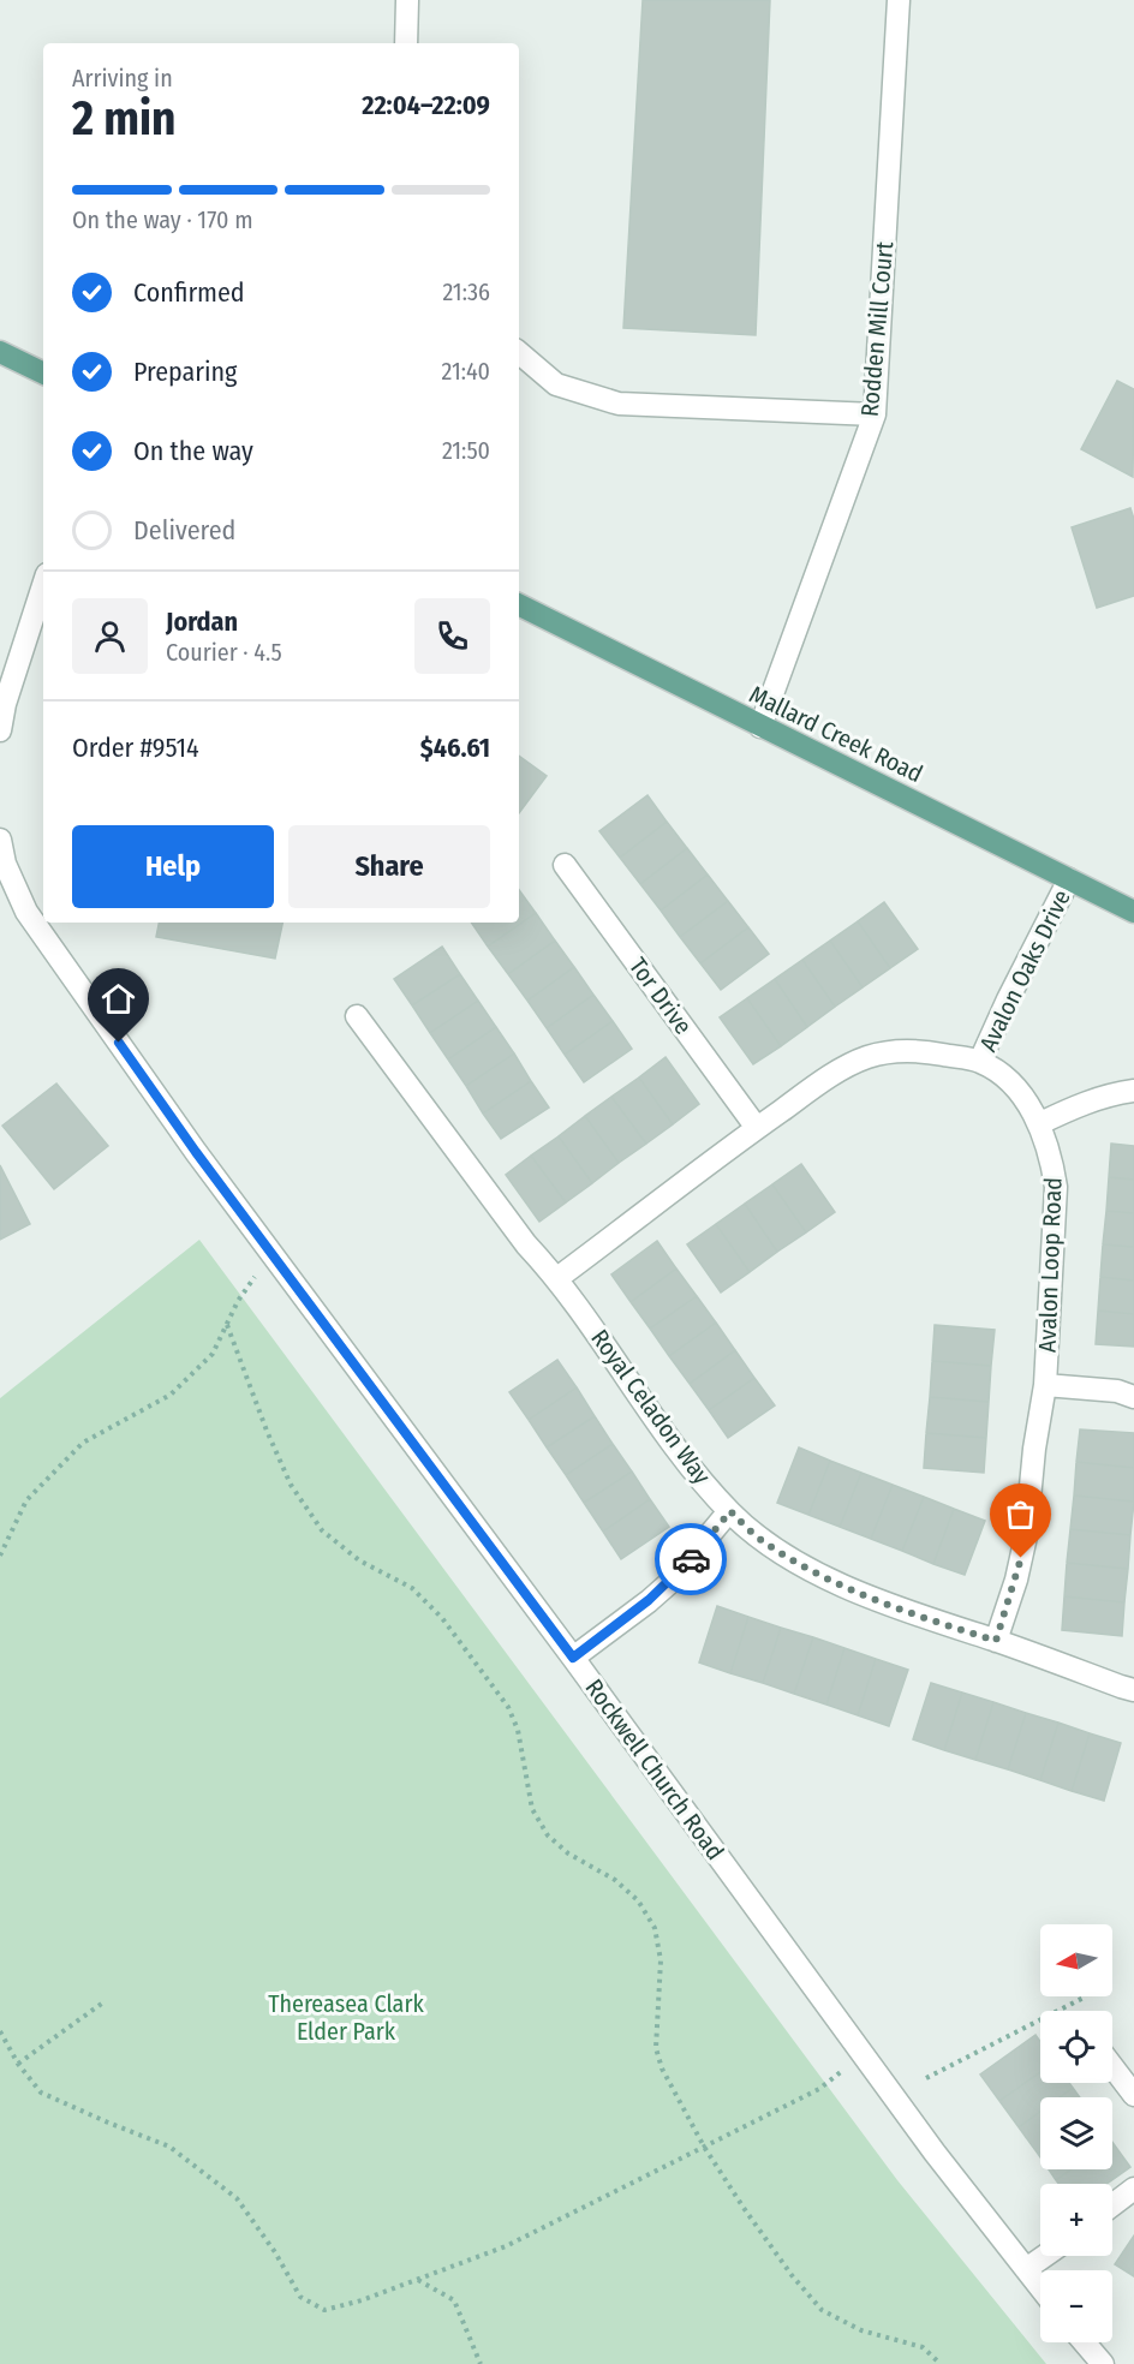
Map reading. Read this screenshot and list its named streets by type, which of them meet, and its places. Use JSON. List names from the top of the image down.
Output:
{
  "streets": {
    "main road": ["Mallard Creek Road"],
    "street": [
      "Rodden Mill Court",
      "Avalon Oaks Drive",
      "Tor Drive",
      "Avalon Loop Road",
      "Royal Celadon Way",
      "Rockwell Church Road"
    ]
  },
  "crossings": [
    ["Rodden Mill Court", "Mallard Creek Road"],
    ["Mallard Creek Road", "Avalon Oaks Drive"],
    ["Avalon Oaks Drive", "Avalon Loop Road"],
    ["Tor Drive", "Avalon Loop Road"],
    ["Avalon Loop Road", "Royal Celadon Way"]
  ],
  "parks": ["Thereasea Clark Elder Park"],
  "north": "left",
  "page": {
    "heading": ["2 min", "Arriving in", "22:04–22:09"],
    "panel": [
      "Jordan",
      "Courier · 4.5",
      "Order #9514",
      "$46.61"
    ],
    "bar": "On the way · 170 m",
    "list": [
      ["Confirmed", "21:36"],
      ["Preparing", "21:40"],
      ["On the way", "21:50"],
      "Delivered"
    ],
    "buttons": ["Help", "Share"],
    "map_buttons": ["+", "−"]
  }
}
